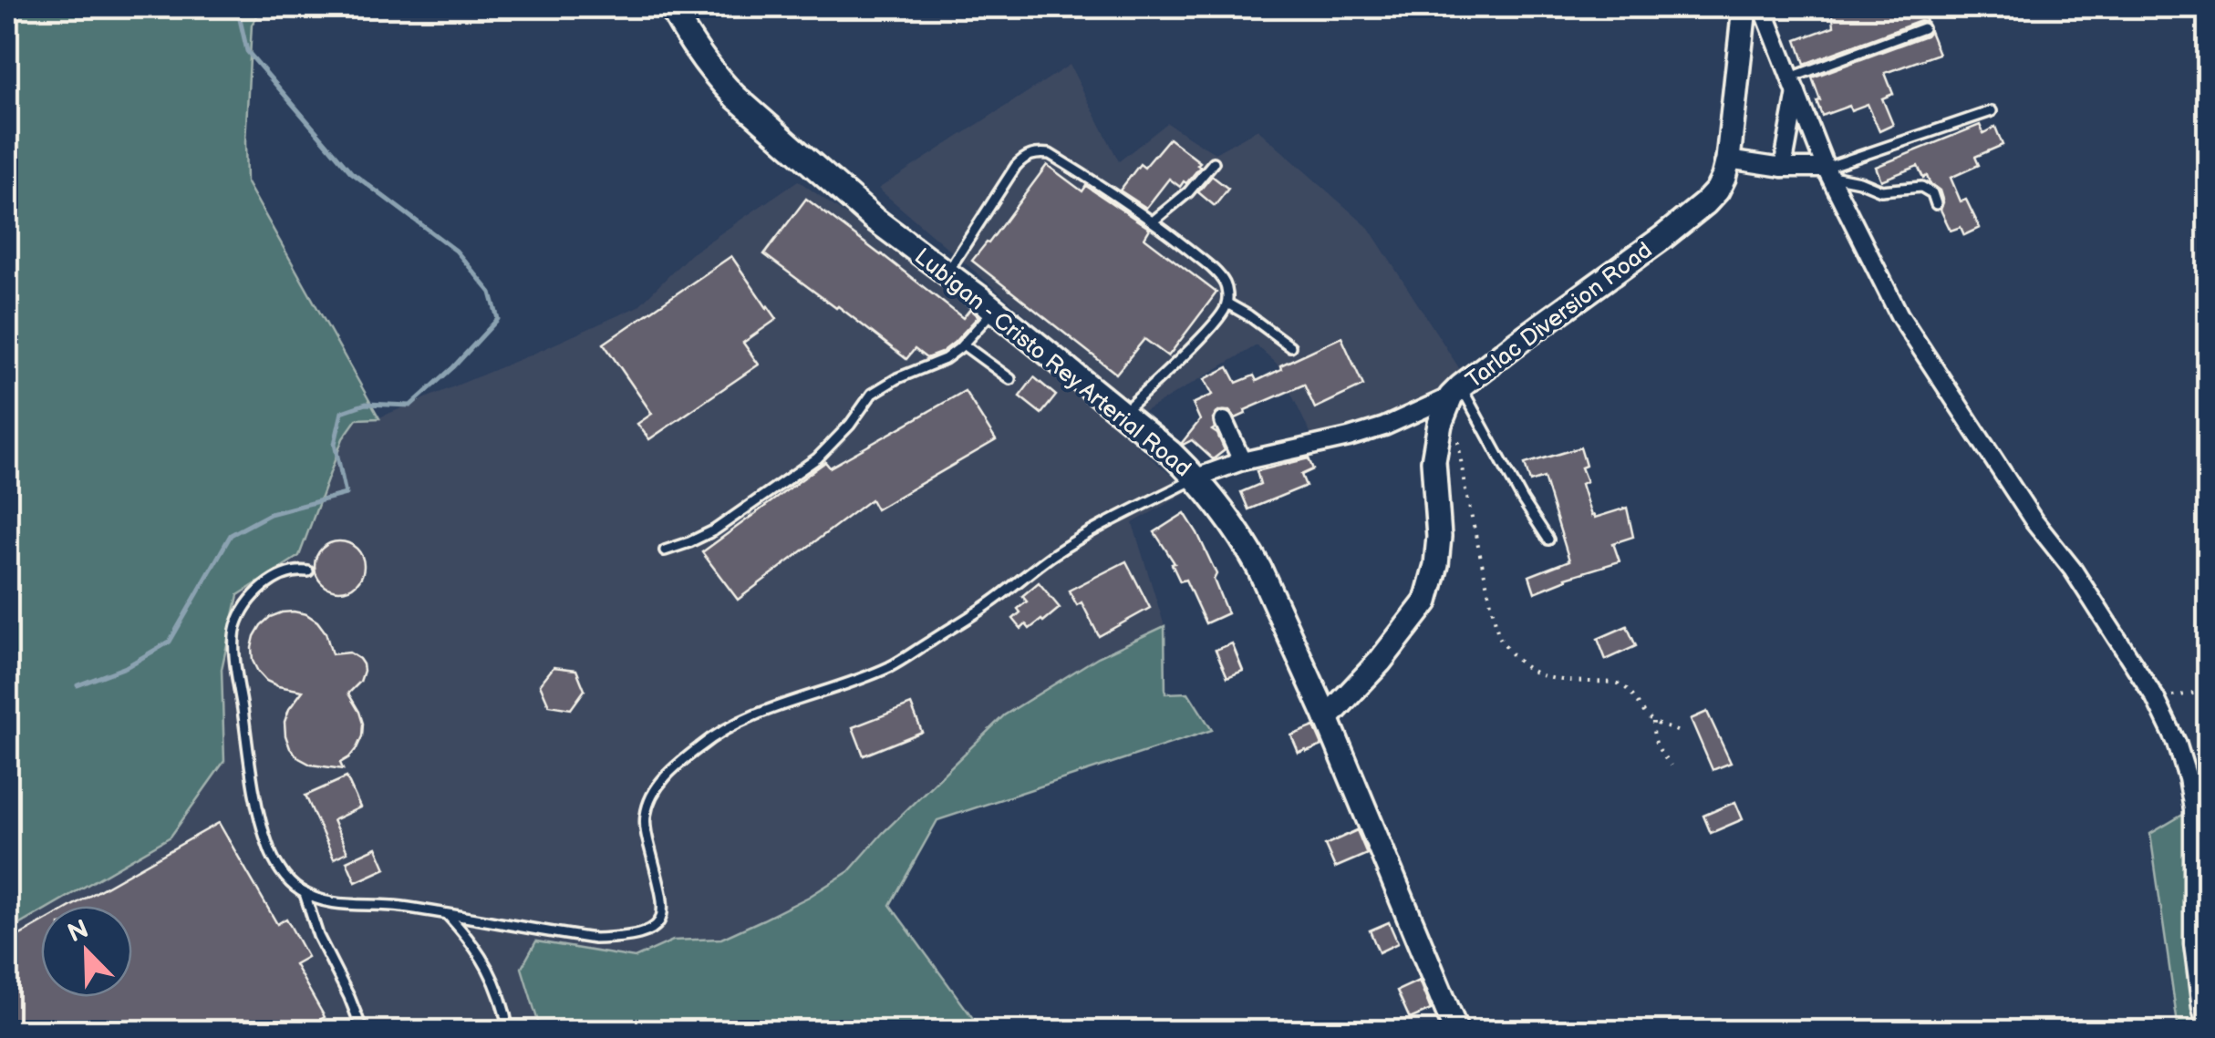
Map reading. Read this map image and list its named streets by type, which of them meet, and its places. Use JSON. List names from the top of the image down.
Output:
{
  "streets": {
    "main road": ["Tarlac Diversion Road", "Lubigan - Cristo Rey Arterial Road"]
  },
  "crossings": [
    ["Tarlac Diversion Road", "Lubigan - Cristo Rey Arterial Road"]
  ],
  "north": "top left"
}
